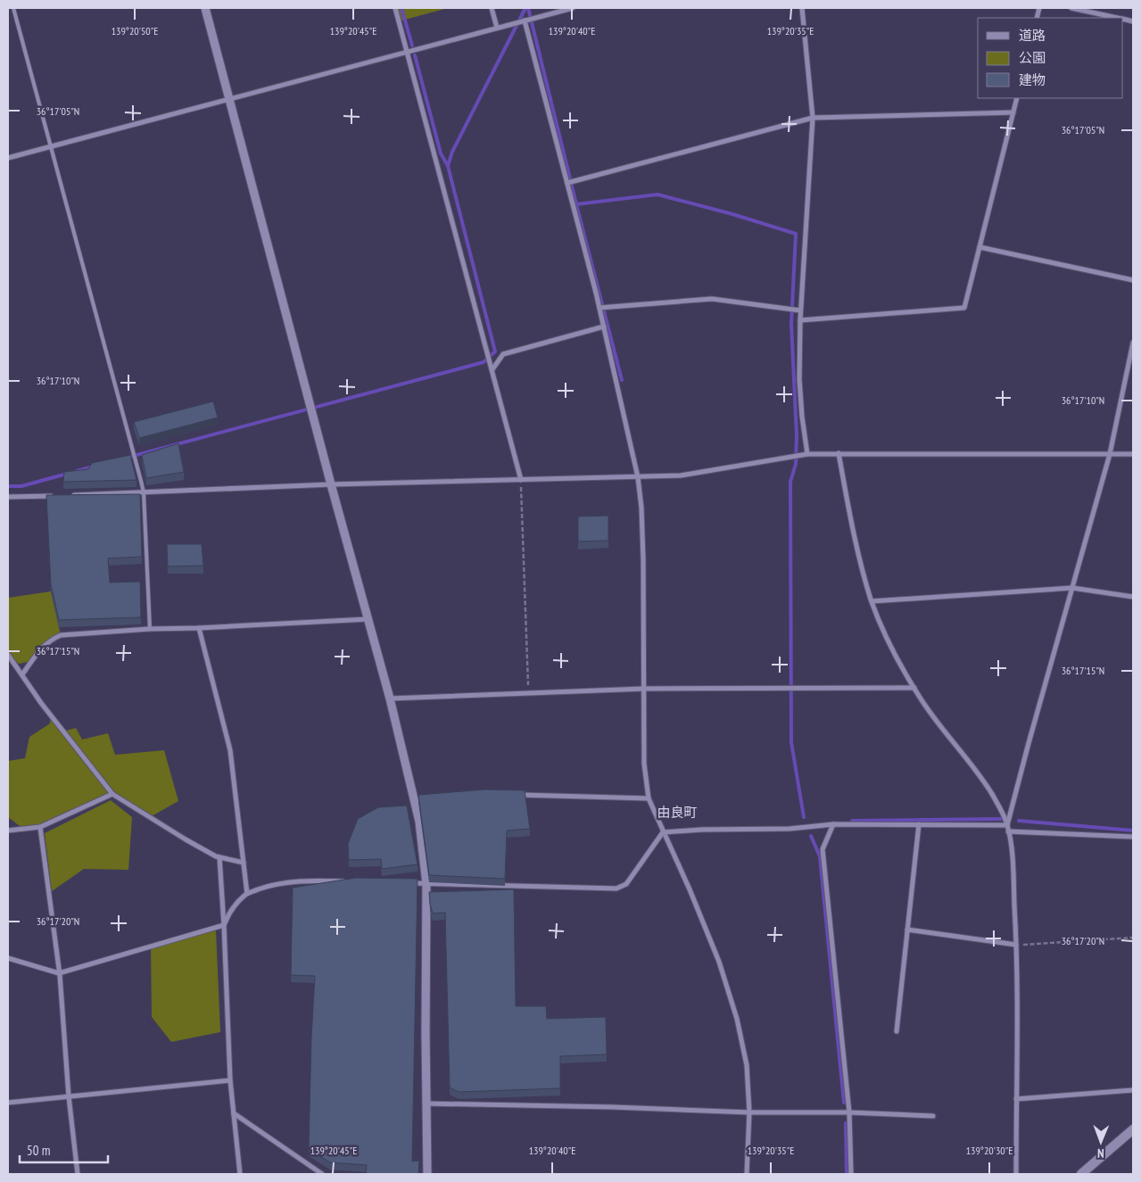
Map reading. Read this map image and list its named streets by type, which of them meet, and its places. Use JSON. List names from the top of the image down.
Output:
{
  "districts": ["由良町"],
  "legend": ["道路", "公園", "建物"],
  "scale_bar": "50 m",
  "north": "bottom",
  "coordinates": [
    "139°20'50\"E",
    "139°20'45\"E",
    "139°20'40\"E",
    "139°20'35\"E",
    "36°17'05\"N",
    "36°17'10\"N",
    "36°17'15\"N",
    "36°17'20\"N",
    "139°20'30\"E"
  ]
}
